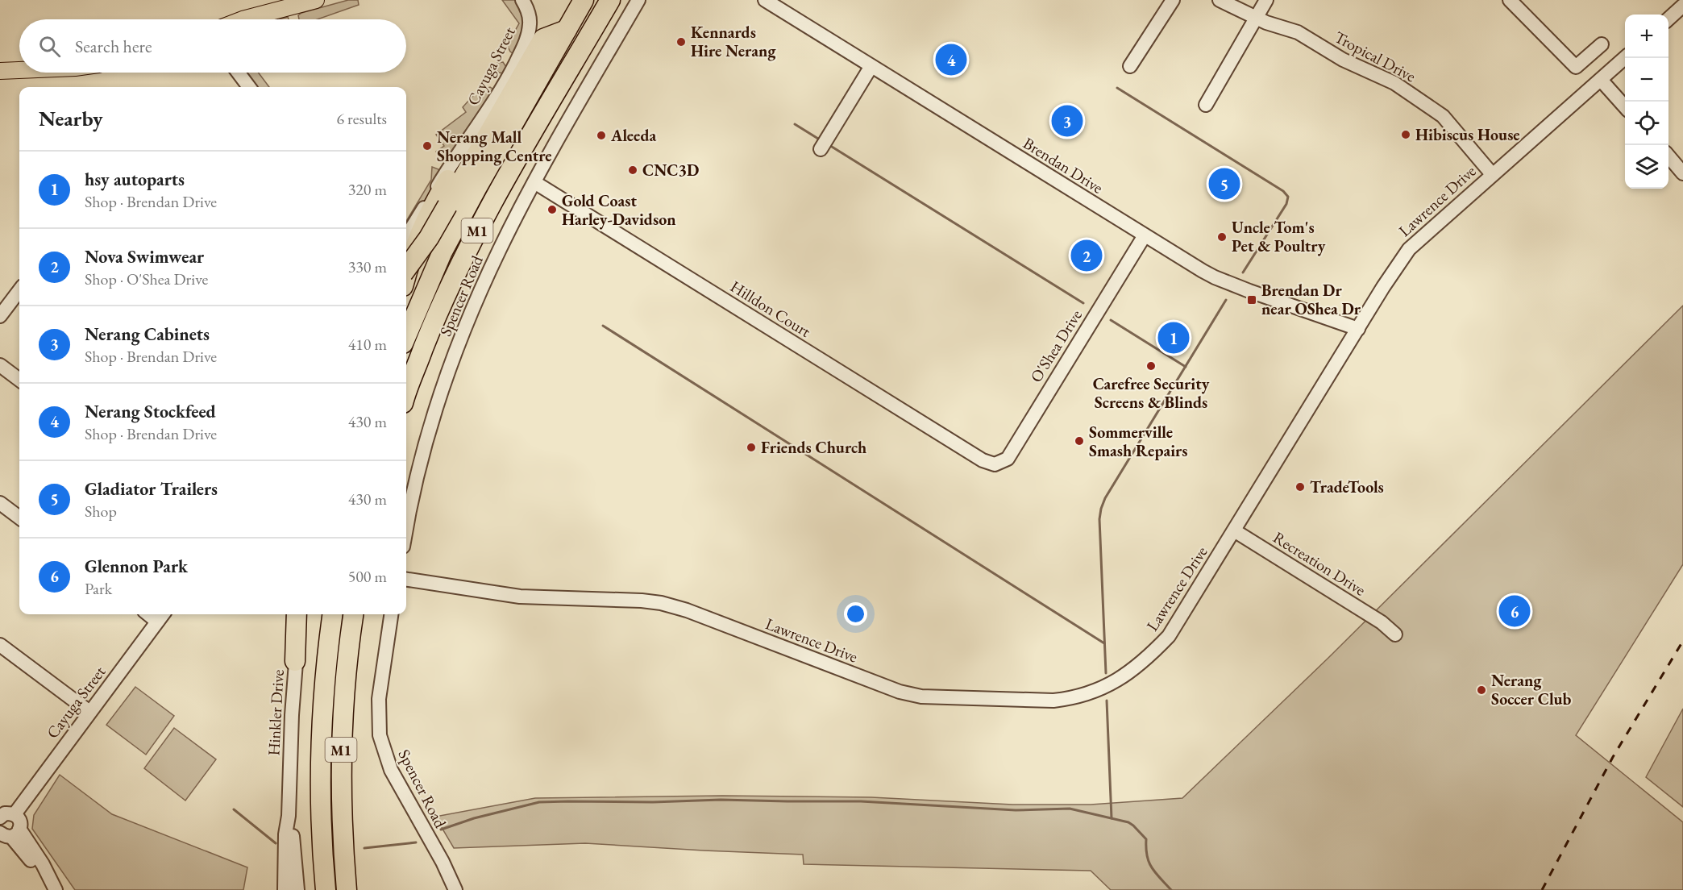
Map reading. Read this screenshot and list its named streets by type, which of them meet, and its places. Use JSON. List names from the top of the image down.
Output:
{
  "streets": {
    "highway": ["M1"],
    "street": [
      "Tropical Drive",
      "Cayuga Street",
      "Brendan Drive",
      "Lawrence Drive",
      "Spencer Road",
      "Hilldon Court",
      "O'Shea Drive",
      "Recreation Drive",
      "Hinkler Drive"
    ]
  },
  "crossings": [
    ["Tropical Drive", "Lawrence Drive"],
    ["Brendan Drive", "Lawrence Drive"],
    ["Brendan Drive", "O'Shea Drive"],
    ["Lawrence Drive", "Recreation Drive"],
    ["Spencer Road", "Hilldon Court"],
    ["Hilldon Court", "O'Shea Drive"]
  ],
  "places": {
    "other": [
      "Kennards Hire Nerang",
      "Hibiscus House",
      "Aleeda",
      "Nerang Mall Shopping Centre",
      "CNC3D",
      "Gold Coast Harley-Davidson",
      "Uncle Tom's Pet & Poultry",
      "Carefree Security Screens & Blinds",
      "Sommerville Smash Repairs",
      "Friends Church",
      "TradeTools",
      "Nerang Soccer Club"
    ],
    "transit": ["Brendan Dr near OShea Dr"]
  },
  "page": {
    "map_buttons": ["+", "−"],
    "search": "Search here",
    "pins": [
      "4",
      "3",
      "5",
      "2",
      "1",
      "6"
    ],
    "heading": ["Nearby", "6 results"],
    "list": [
      {
        "mark": "1",
        "name": "hsy autoparts",
        "note": "Shop · Brendan Drive",
        "value": "320 m"
      },
      {
        "mark": "2",
        "name": "Nova Swimwear",
        "note": "Shop · O'Shea Drive",
        "value": "330 m"
      },
      {
        "mark": "3",
        "name": "Nerang Cabinets",
        "note": "Shop · Brendan Drive",
        "value": "410 m"
      },
      {
        "mark": "4",
        "name": "Nerang Stockfeed",
        "note": "Shop · Brendan Drive",
        "value": "430 m"
      },
      {
        "mark": "5",
        "name": "Gladiator Trailers",
        "note": "Shop",
        "value": "430 m"
      },
      {
        "mark": "6",
        "name": "Glennon Park",
        "note": "Park",
        "value": "500 m"
      }
    ]
  }
}
